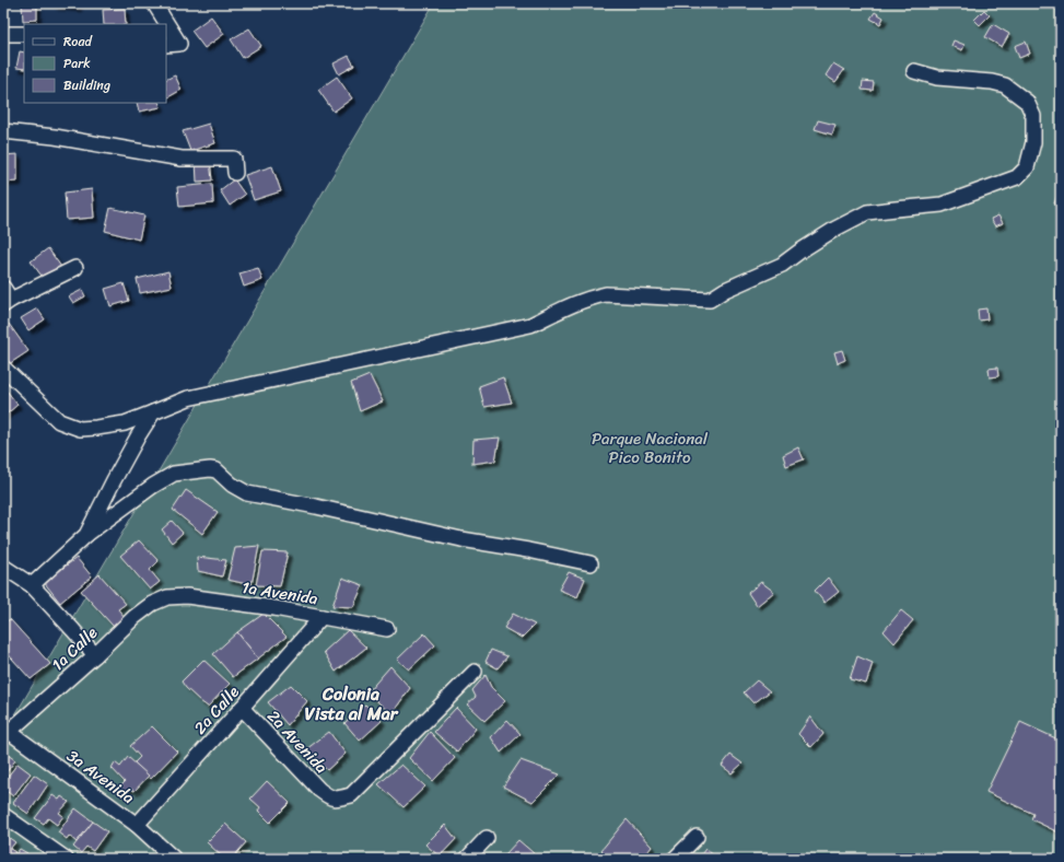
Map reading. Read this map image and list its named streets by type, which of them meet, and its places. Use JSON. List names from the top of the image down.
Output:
{
  "streets": {
    "street": [
      "1a Avenida",
      "1a Calle",
      "2a Calle",
      "2a Avenida",
      "3a Avenida"
    ]
  },
  "crossings": [
    ["1a Avenida", "1a Calle"],
    ["1a Avenida", "2a Calle"],
    ["1a Calle", "3a Avenida"],
    ["2a Calle", "2a Avenida"],
    ["2a Calle", "3a Avenida"]
  ],
  "districts": ["Colonia Vista al Mar"],
  "parks": ["Parque Nacional Pico Bonito"],
  "legend": ["Road", "Park", "Building"]
}
